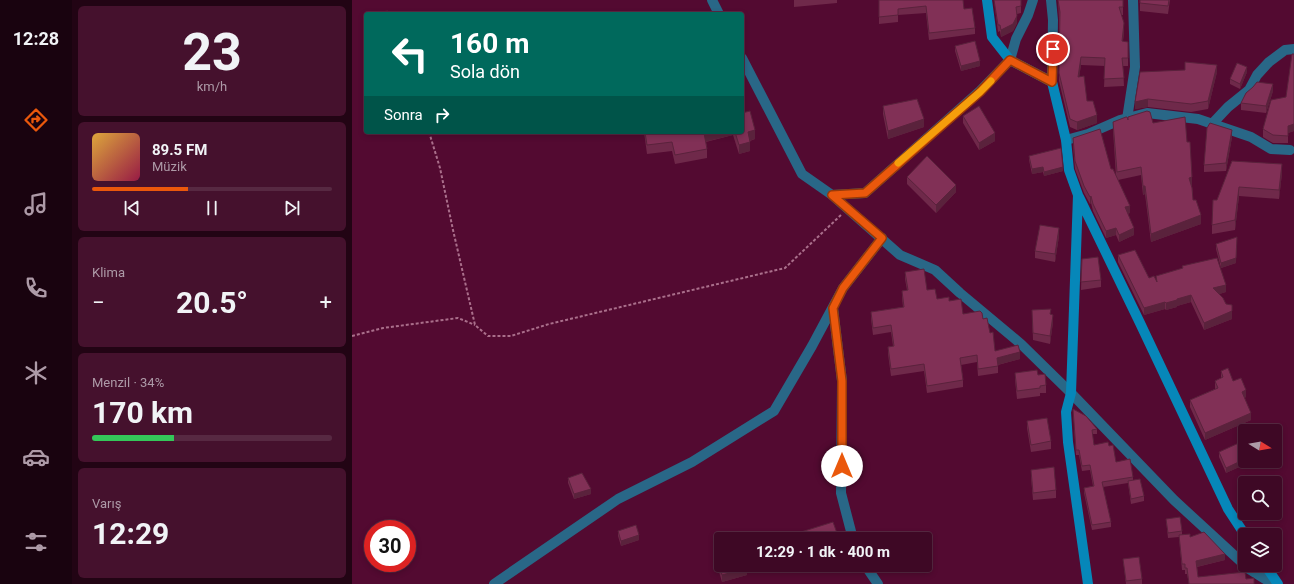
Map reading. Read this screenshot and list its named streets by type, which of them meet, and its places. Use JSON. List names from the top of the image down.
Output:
{
  "north": "right",
  "page": {
    "tabs": "12:28",
    "tile": [
      ["23", "km/h"],
      "Klima",
      ["Menzil · 34%", "170 km"],
      ["Varış", "12:29"]
    ],
    "turn": ["160 m", "Sola dön"],
    "then": "Sonra",
    "song": ["89.5 FM", "Müzik"],
    "heat": ["−", "20.5°", "+"],
    "limit": "30",
    "trip": "12:29 · 1 dk · 400 m"
  }
}
